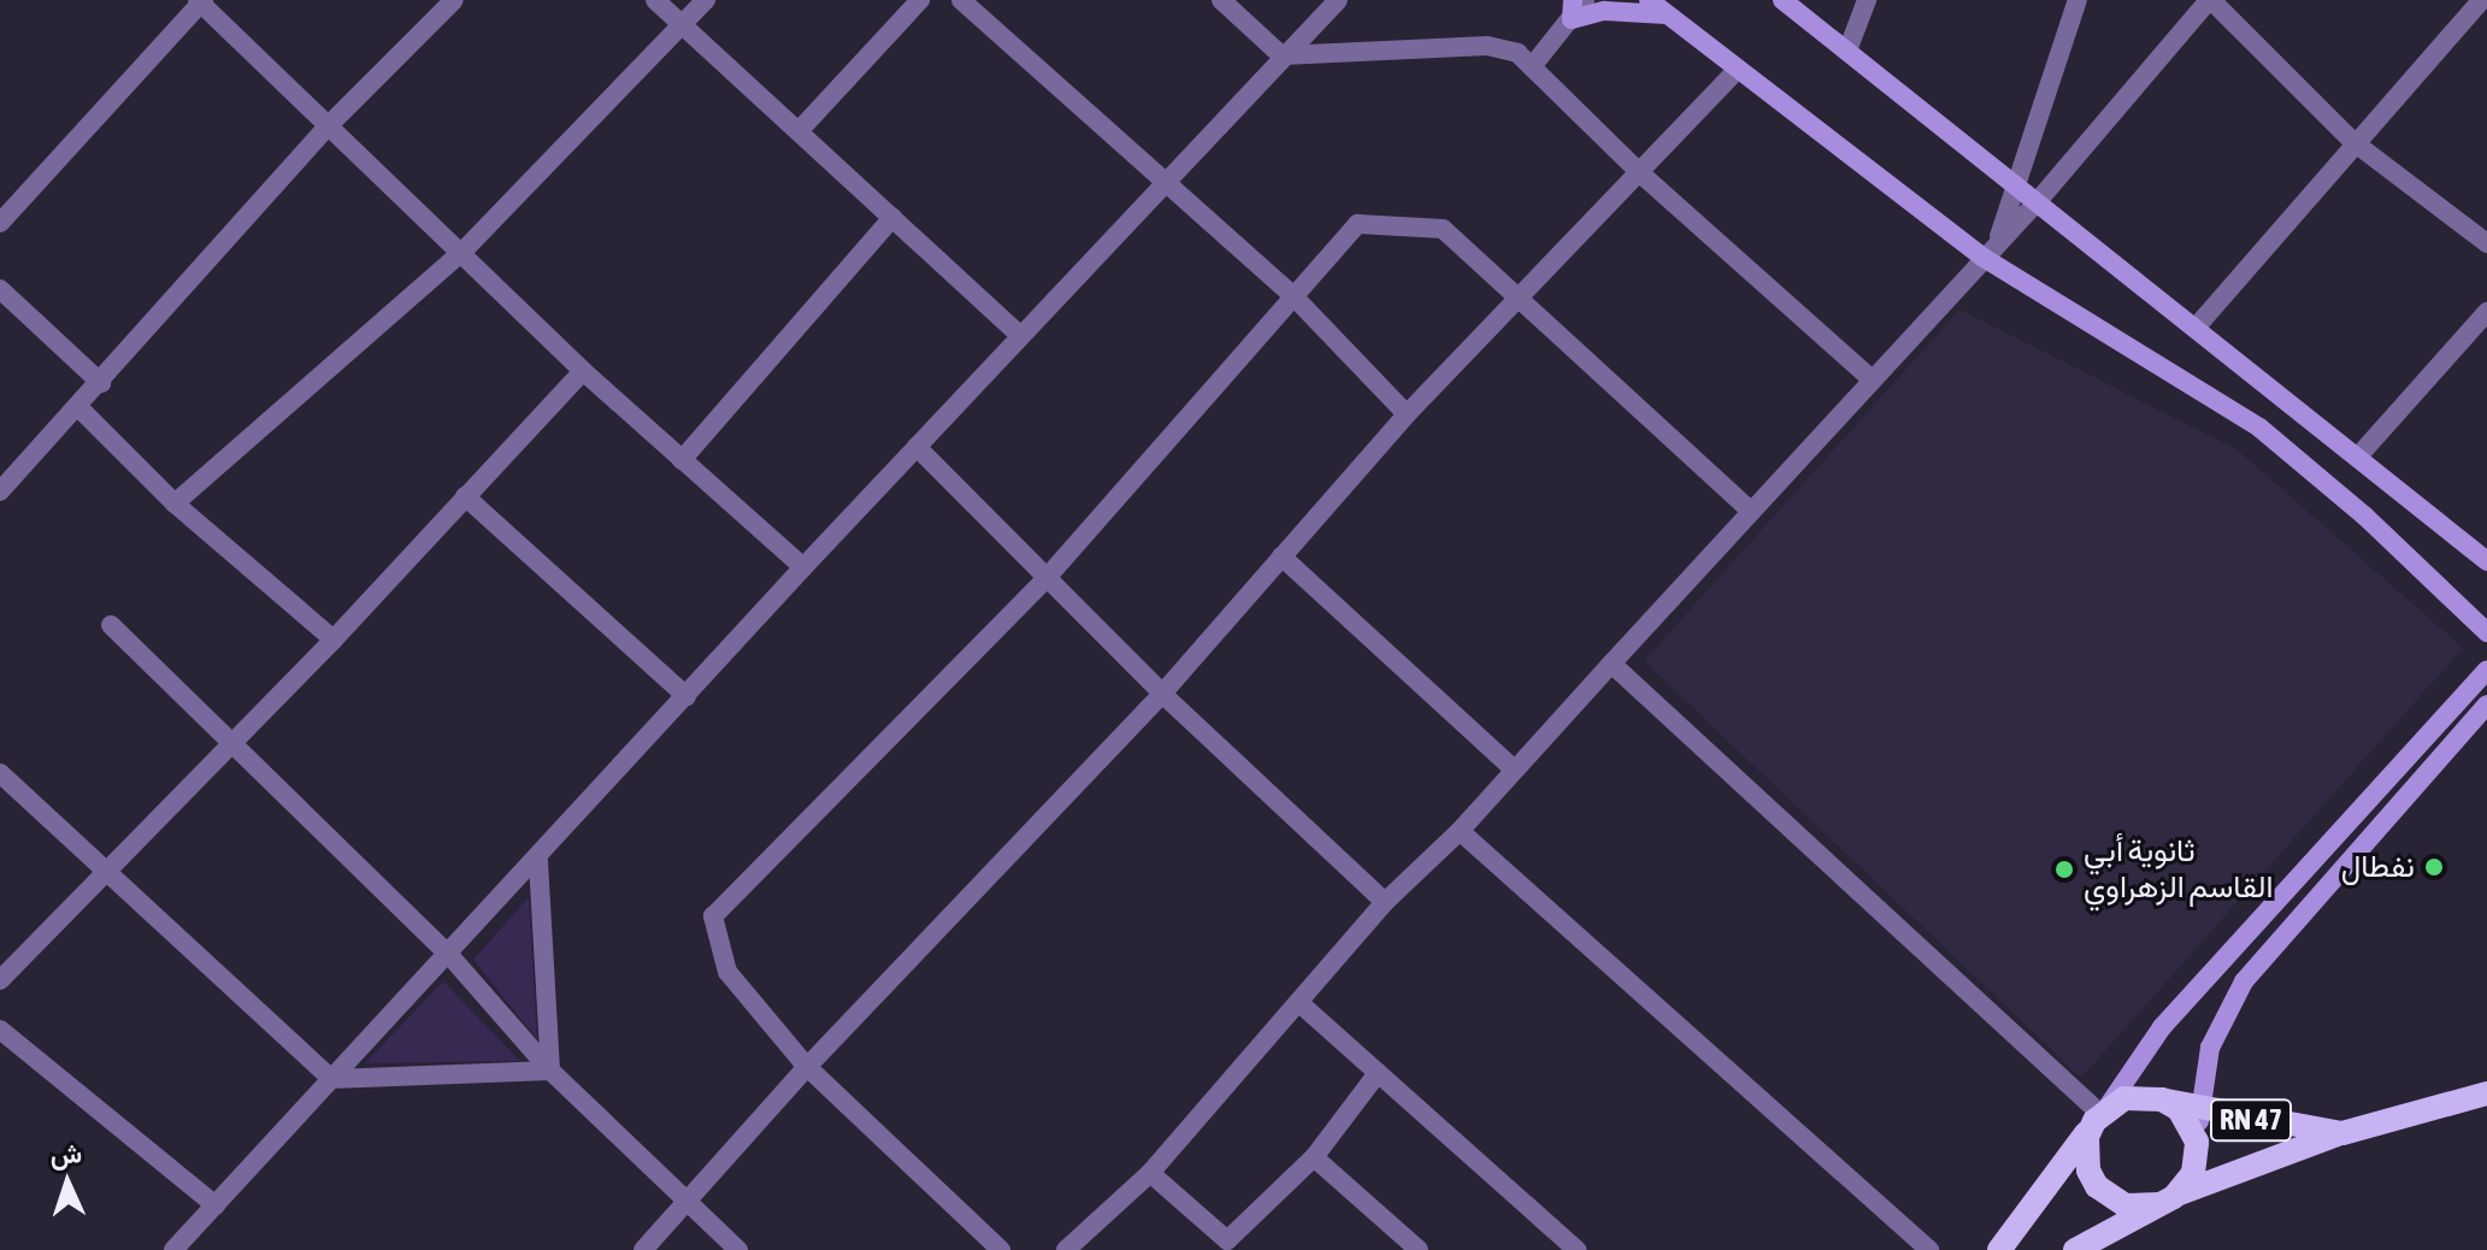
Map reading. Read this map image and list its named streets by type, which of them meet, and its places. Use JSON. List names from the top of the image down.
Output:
{
  "streets": {
    "main road": ["RN 47"]
  },
  "places": ["نفطال", "ثانوية أبي القاسم الزهراوي"],
  "north": "top"
}
